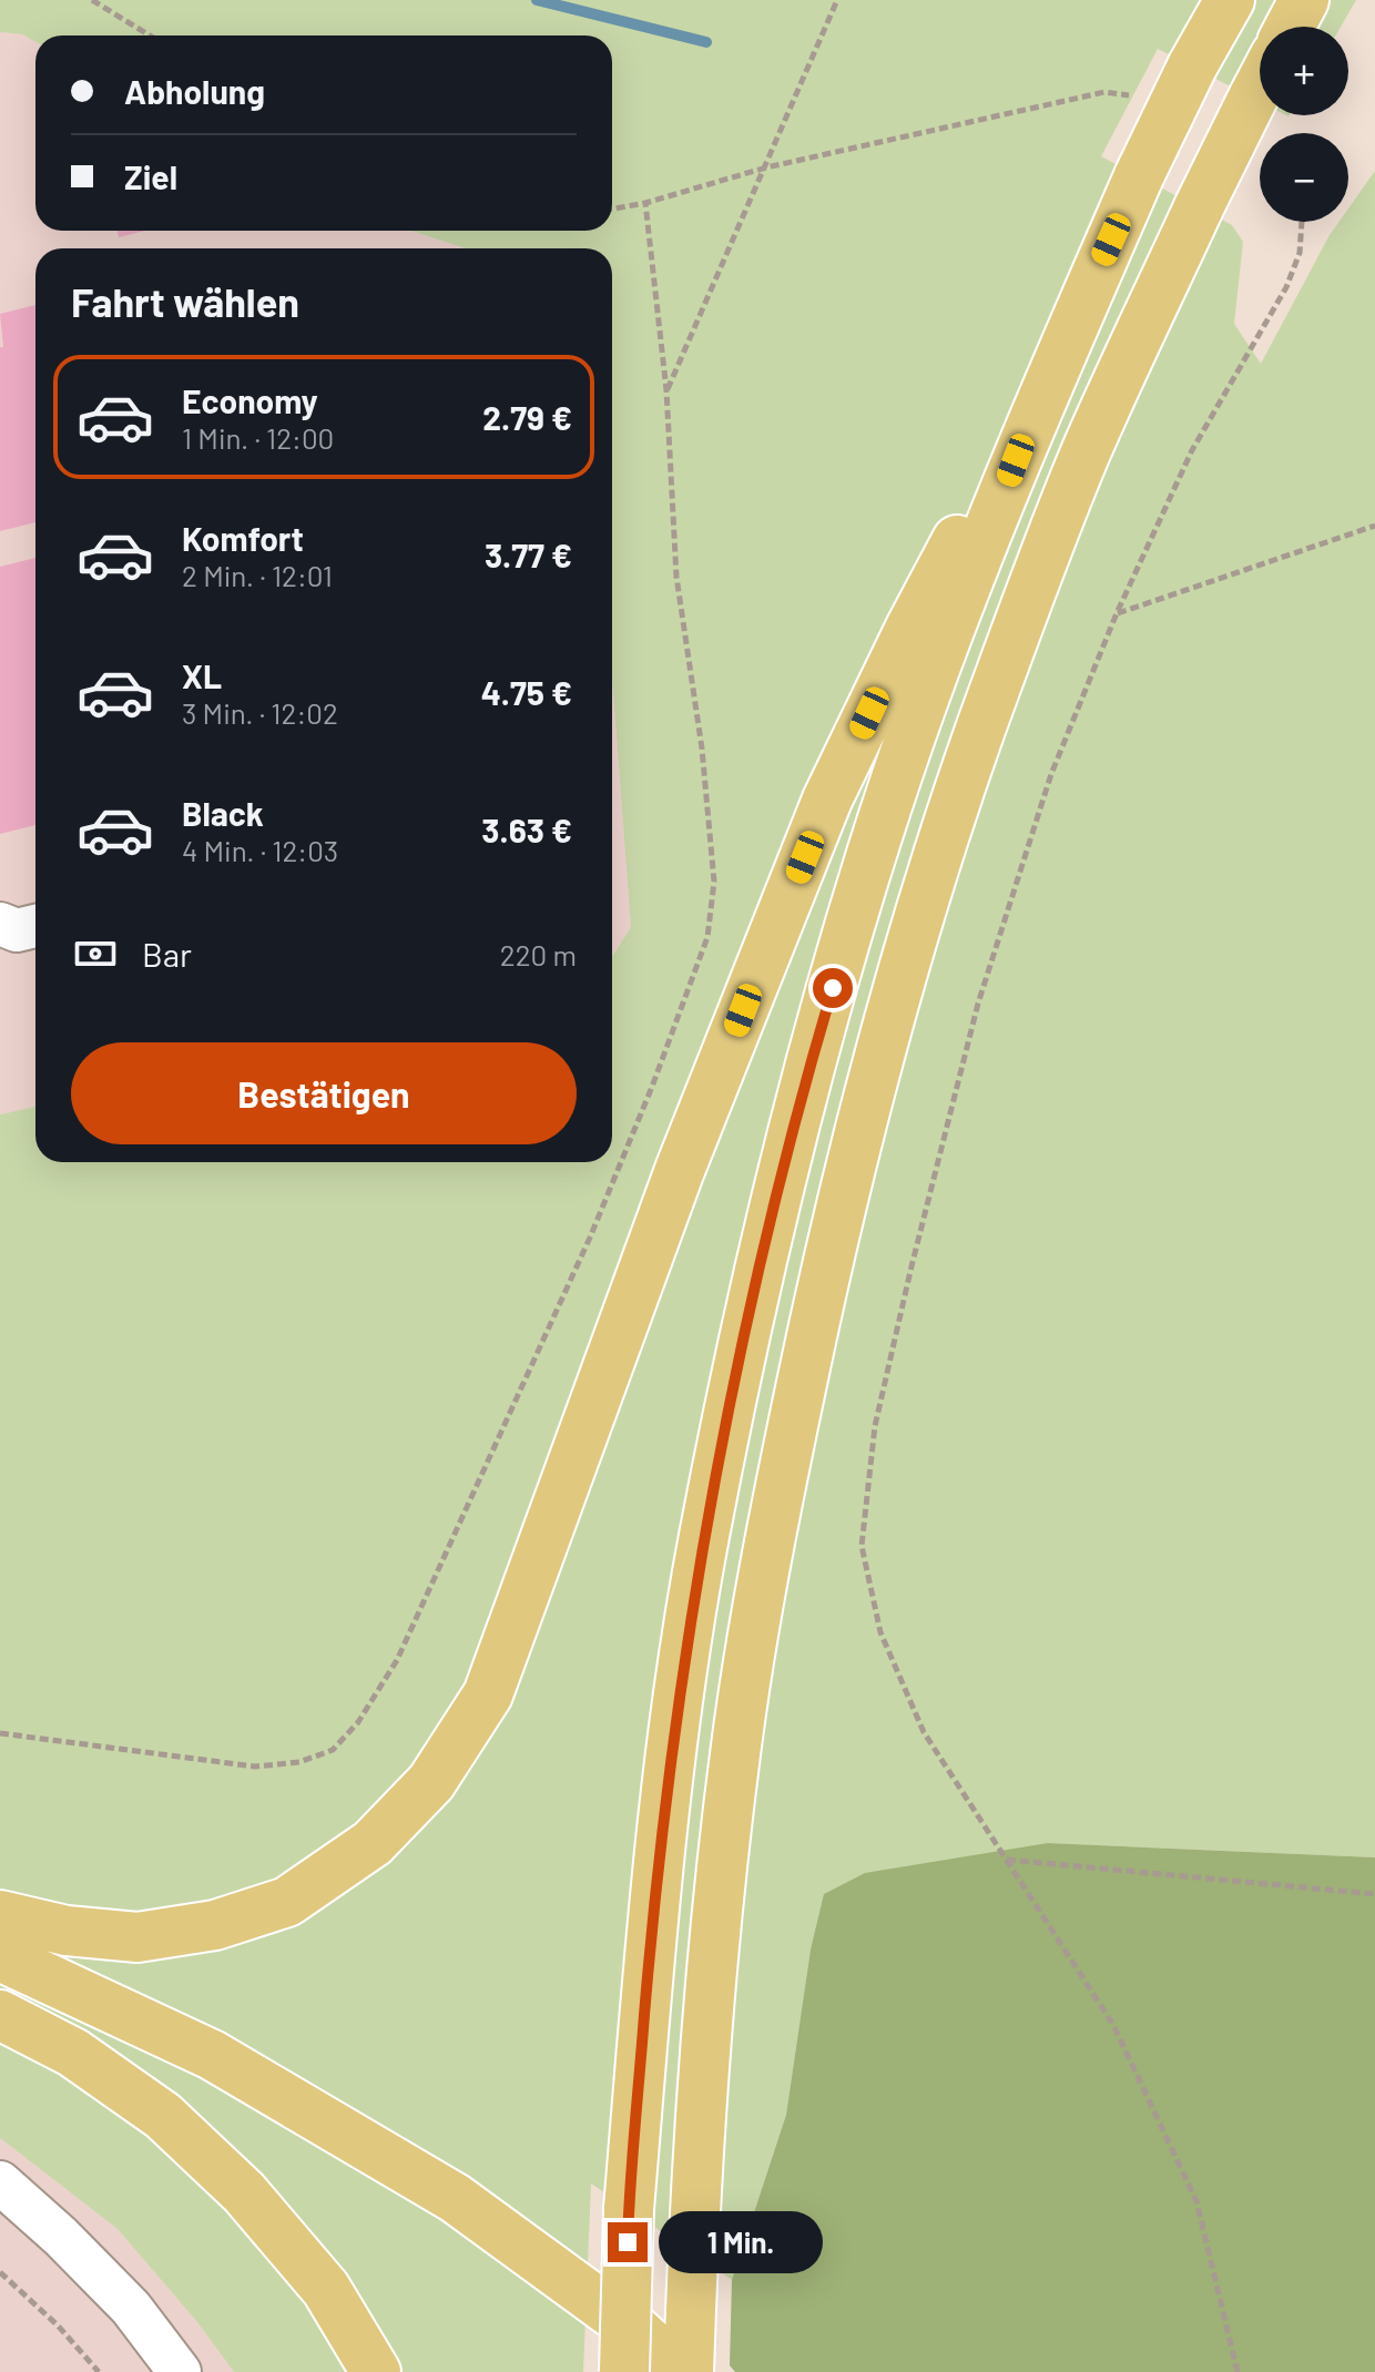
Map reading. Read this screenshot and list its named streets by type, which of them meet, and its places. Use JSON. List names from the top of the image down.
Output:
{
  "page": {
    "map_buttons": ["+", "−"],
    "banner": ["Abholung", "Ziel"],
    "heading": "Fahrt wählen",
    "list": [
      {
        "name": "Economy",
        "note": "1 Min. · 12:00",
        "value": "2.79 €"
      },
      {
        "name": "Komfort",
        "note": "2 Min. · 12:01",
        "value": "3.77 €"
      },
      {
        "name": "XL",
        "note": "3 Min. · 12:02",
        "value": "4.75 €"
      },
      {
        "name": "Black",
        "note": "4 Min. · 12:03",
        "value": "3.63 €"
      }
    ],
    "pay": ["Bar", "220 m"],
    "buttons": "Bestätigen",
    "bubble": "1 Min."
  }
}
